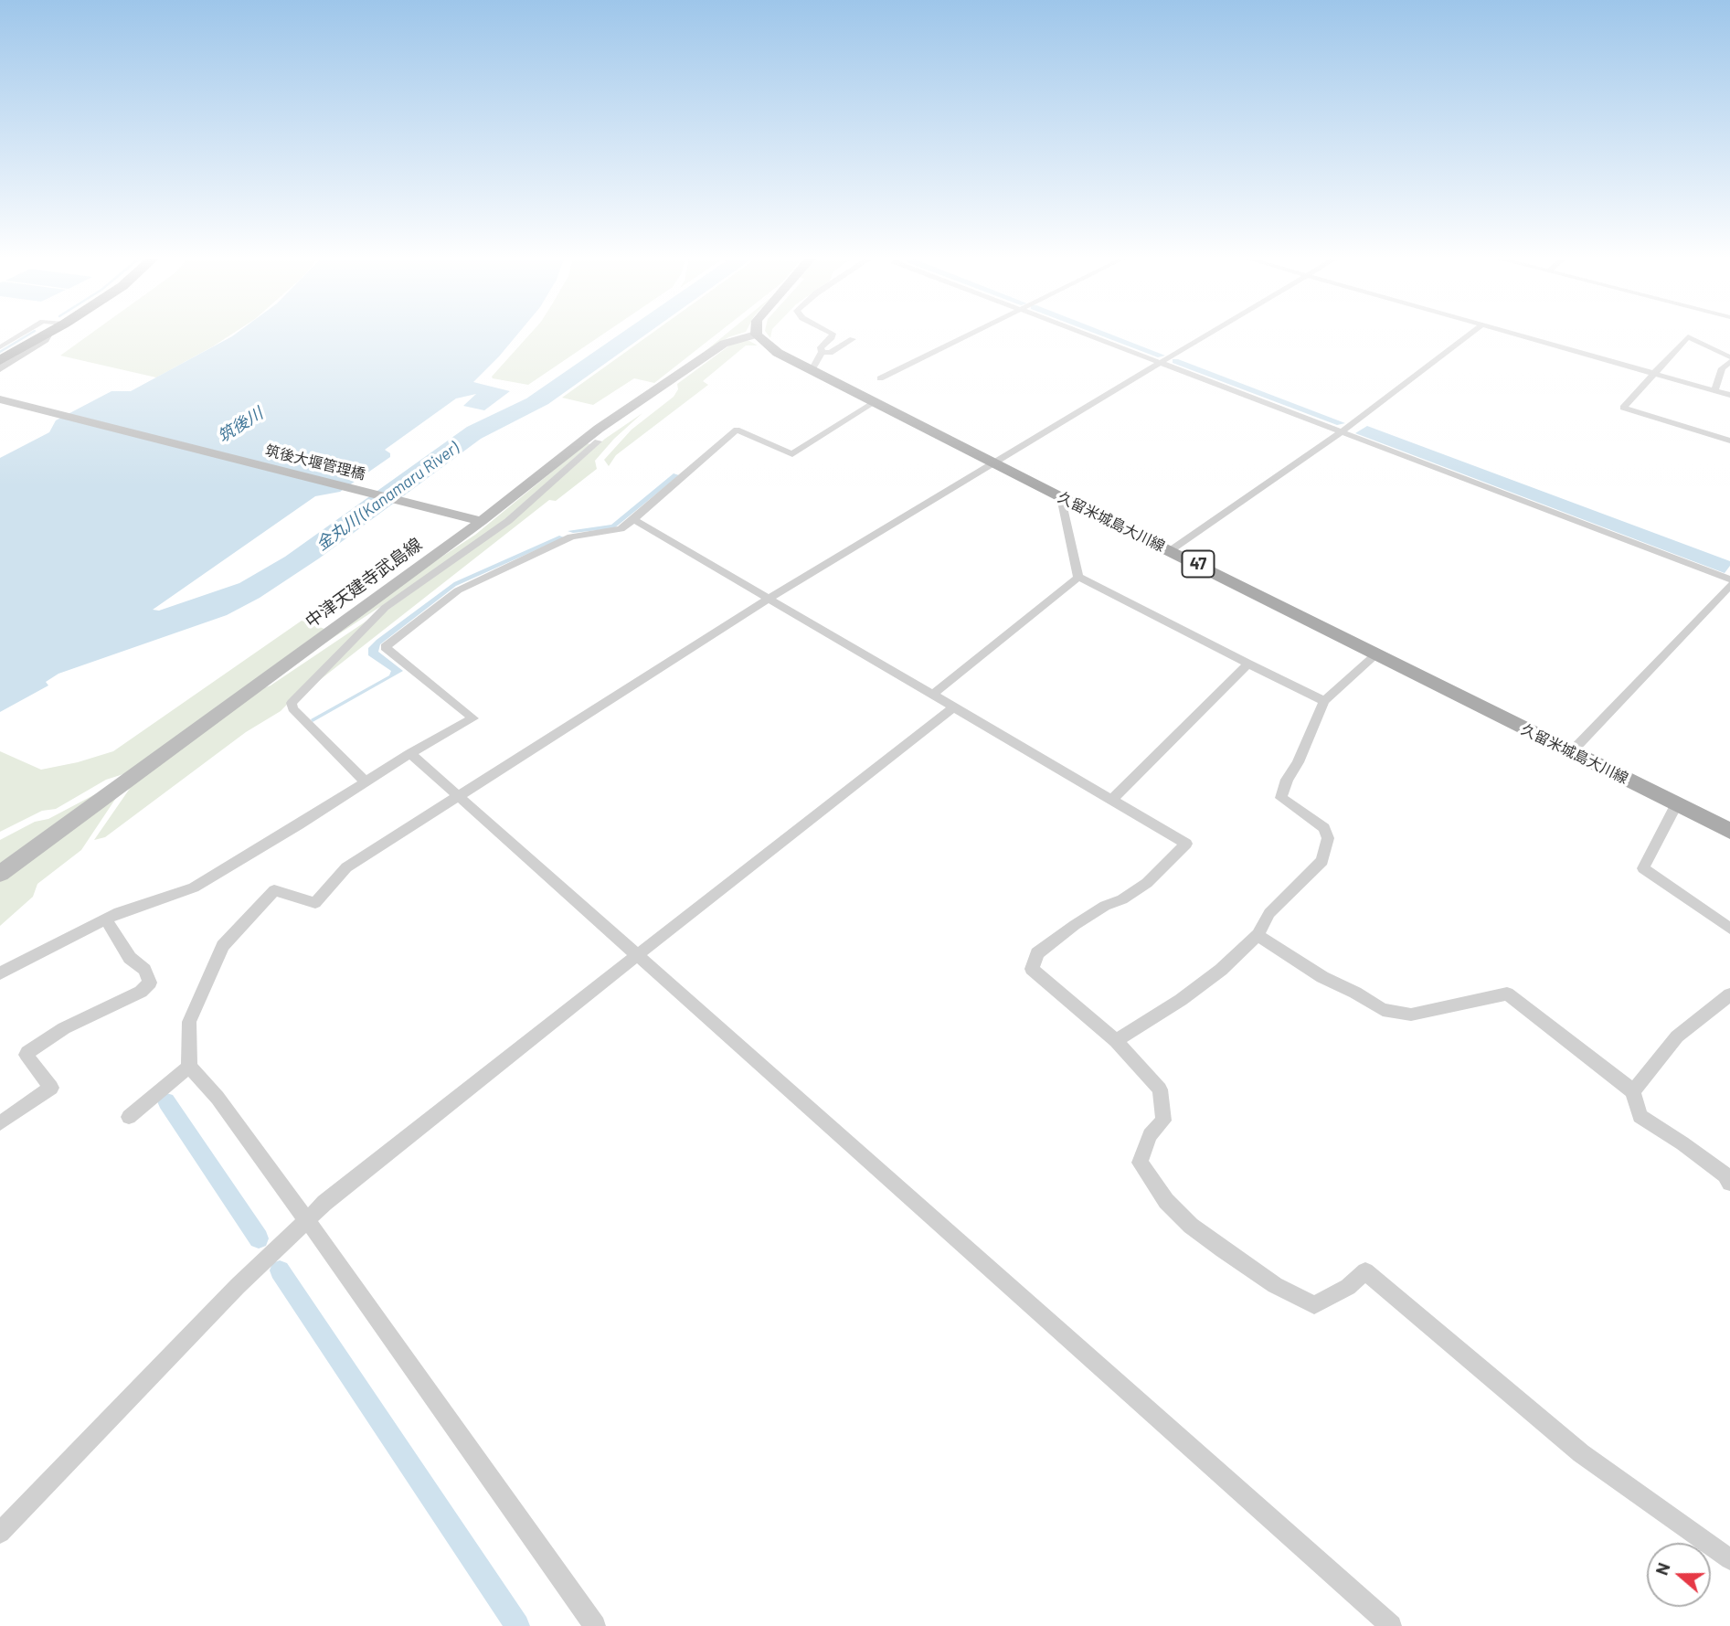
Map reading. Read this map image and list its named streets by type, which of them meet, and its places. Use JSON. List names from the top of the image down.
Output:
{
  "streets": {
    "main road": [
      "筑後大堰管理橋",
      "久留米城島大川線",
      "47",
      "中津天建寺武島線"
    ]
  },
  "crossings": [
    ["筑後大堰管理橋", "中津天建寺武島線"],
    ["久留米城島大川線", "中津天建寺武島線"]
  ],
  "water": ["筑後川", "金丸川 (Kanamaru River)"],
  "north": "left"
}
